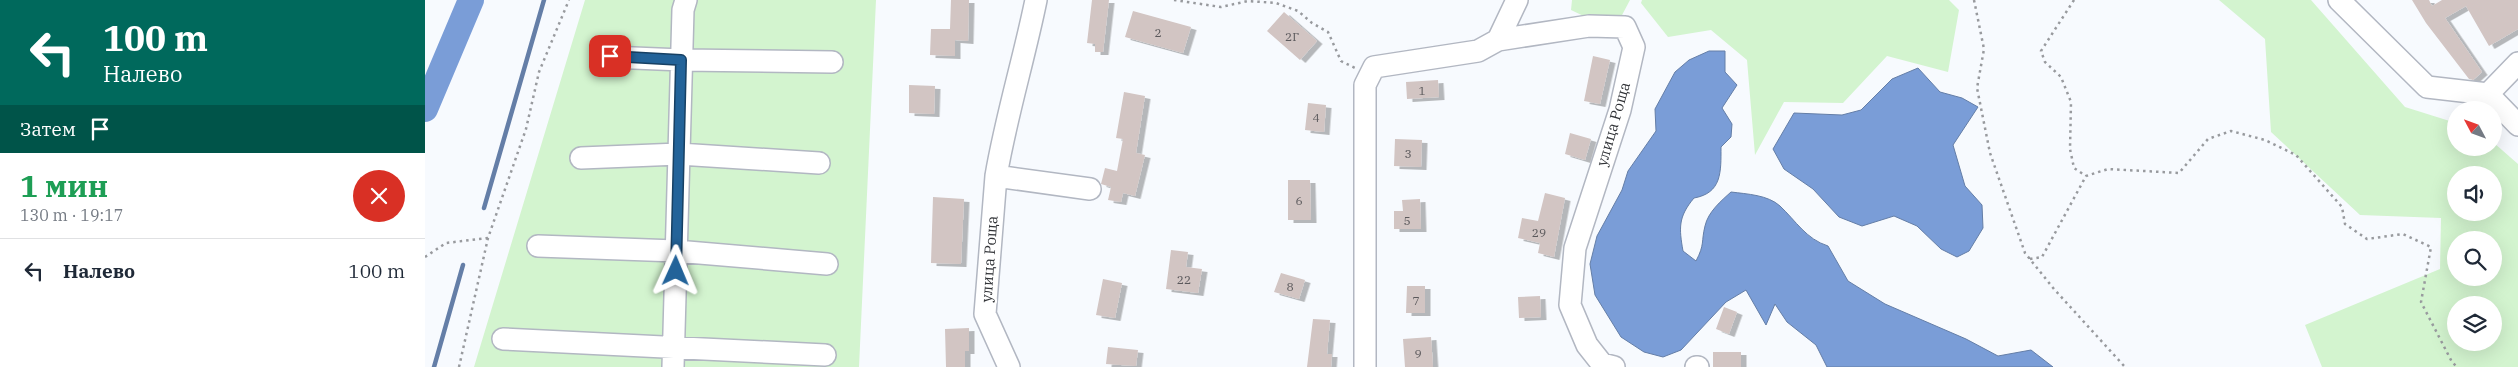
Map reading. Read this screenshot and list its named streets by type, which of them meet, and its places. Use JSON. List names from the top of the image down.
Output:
{
  "streets": {
    "street": ["улица Роща"]
  },
  "house_numbers": [
    "2",
    "2Г",
    "1",
    "4",
    "3",
    "6",
    "5",
    "29",
    "22",
    "8",
    "7",
    "9"
  ],
  "north": "top left",
  "page": {
    "turn": ["100 m", "Налево"],
    "then": "Затем",
    "heading": ["1 мин", "130 m · 19:17"],
    "list": [
      {
        "name": "Налево",
        "value": "100 m"
      }
    ]
  }
}
